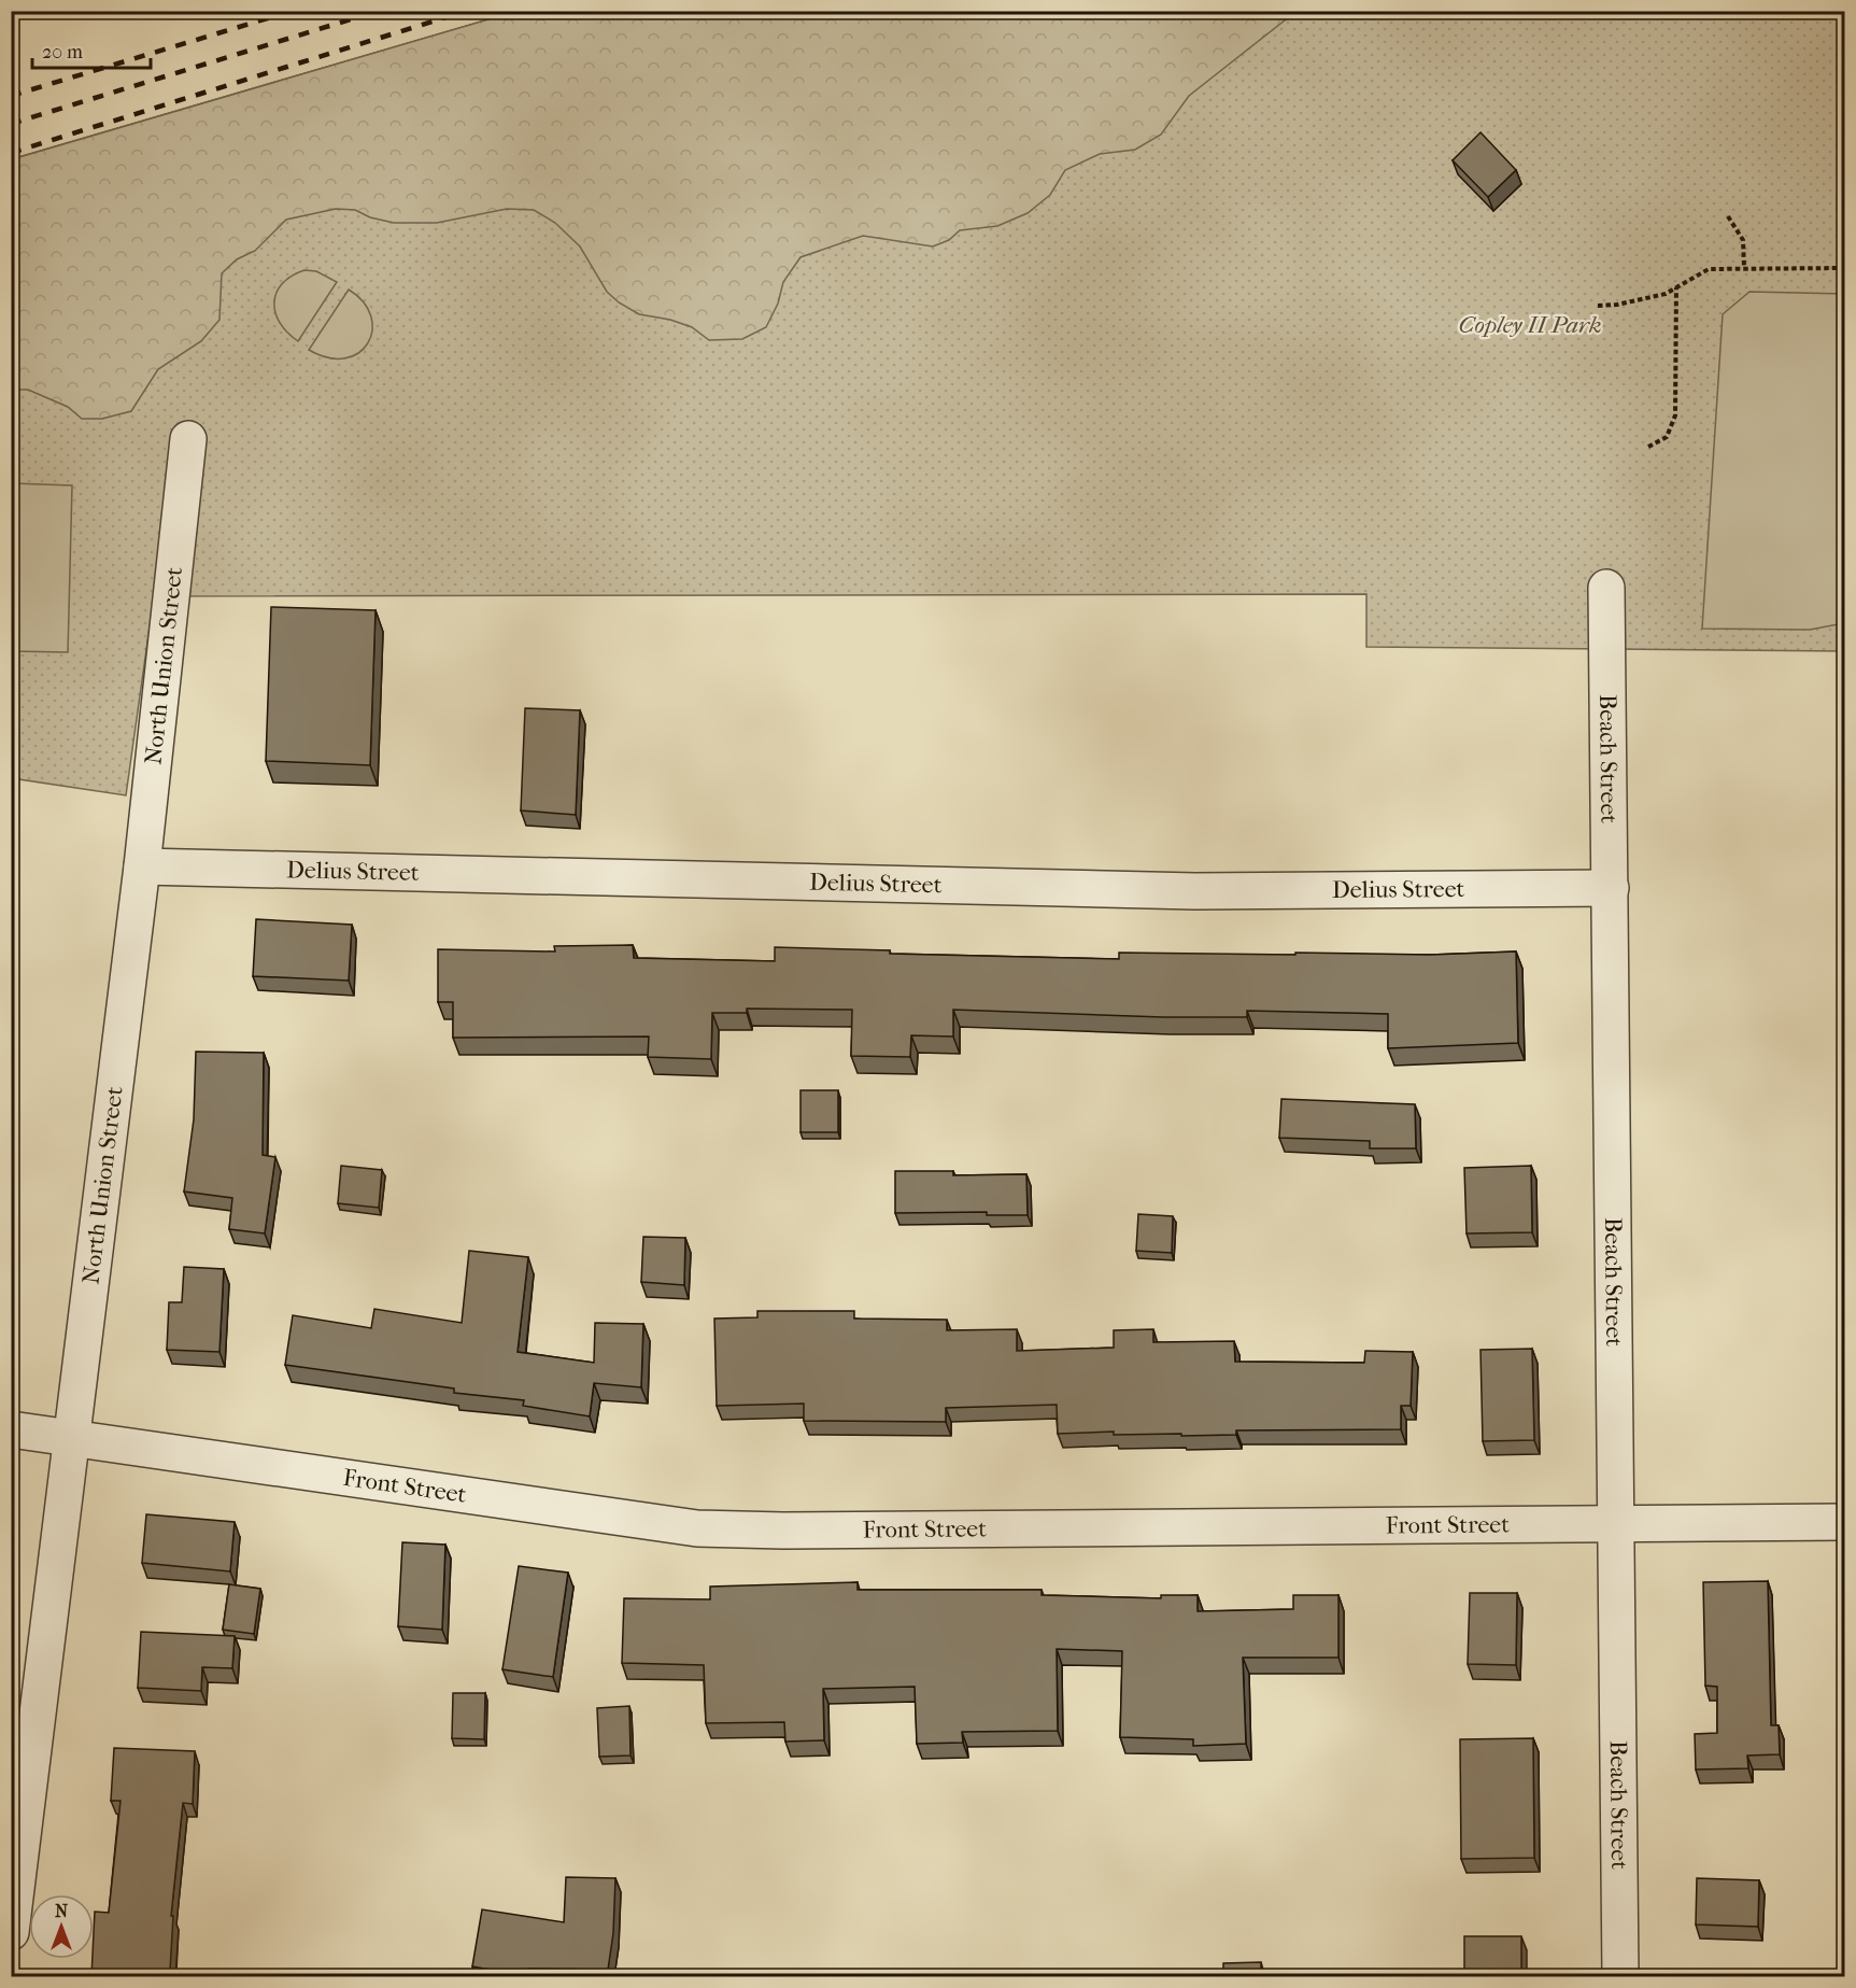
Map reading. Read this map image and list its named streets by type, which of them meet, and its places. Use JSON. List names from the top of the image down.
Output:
{
  "streets": {
    "street": [
      "North Union Street",
      "Beach Street",
      "Delius Street",
      "Front Street"
    ]
  },
  "crossings": [
    ["North Union Street", "Delius Street"],
    ["North Union Street", "Front Street"],
    ["Beach Street", "Delius Street"],
    ["Beach Street", "Front Street"]
  ],
  "parks": ["Copley II Park"],
  "scale_bar": "20 m",
  "north": "top"
}
